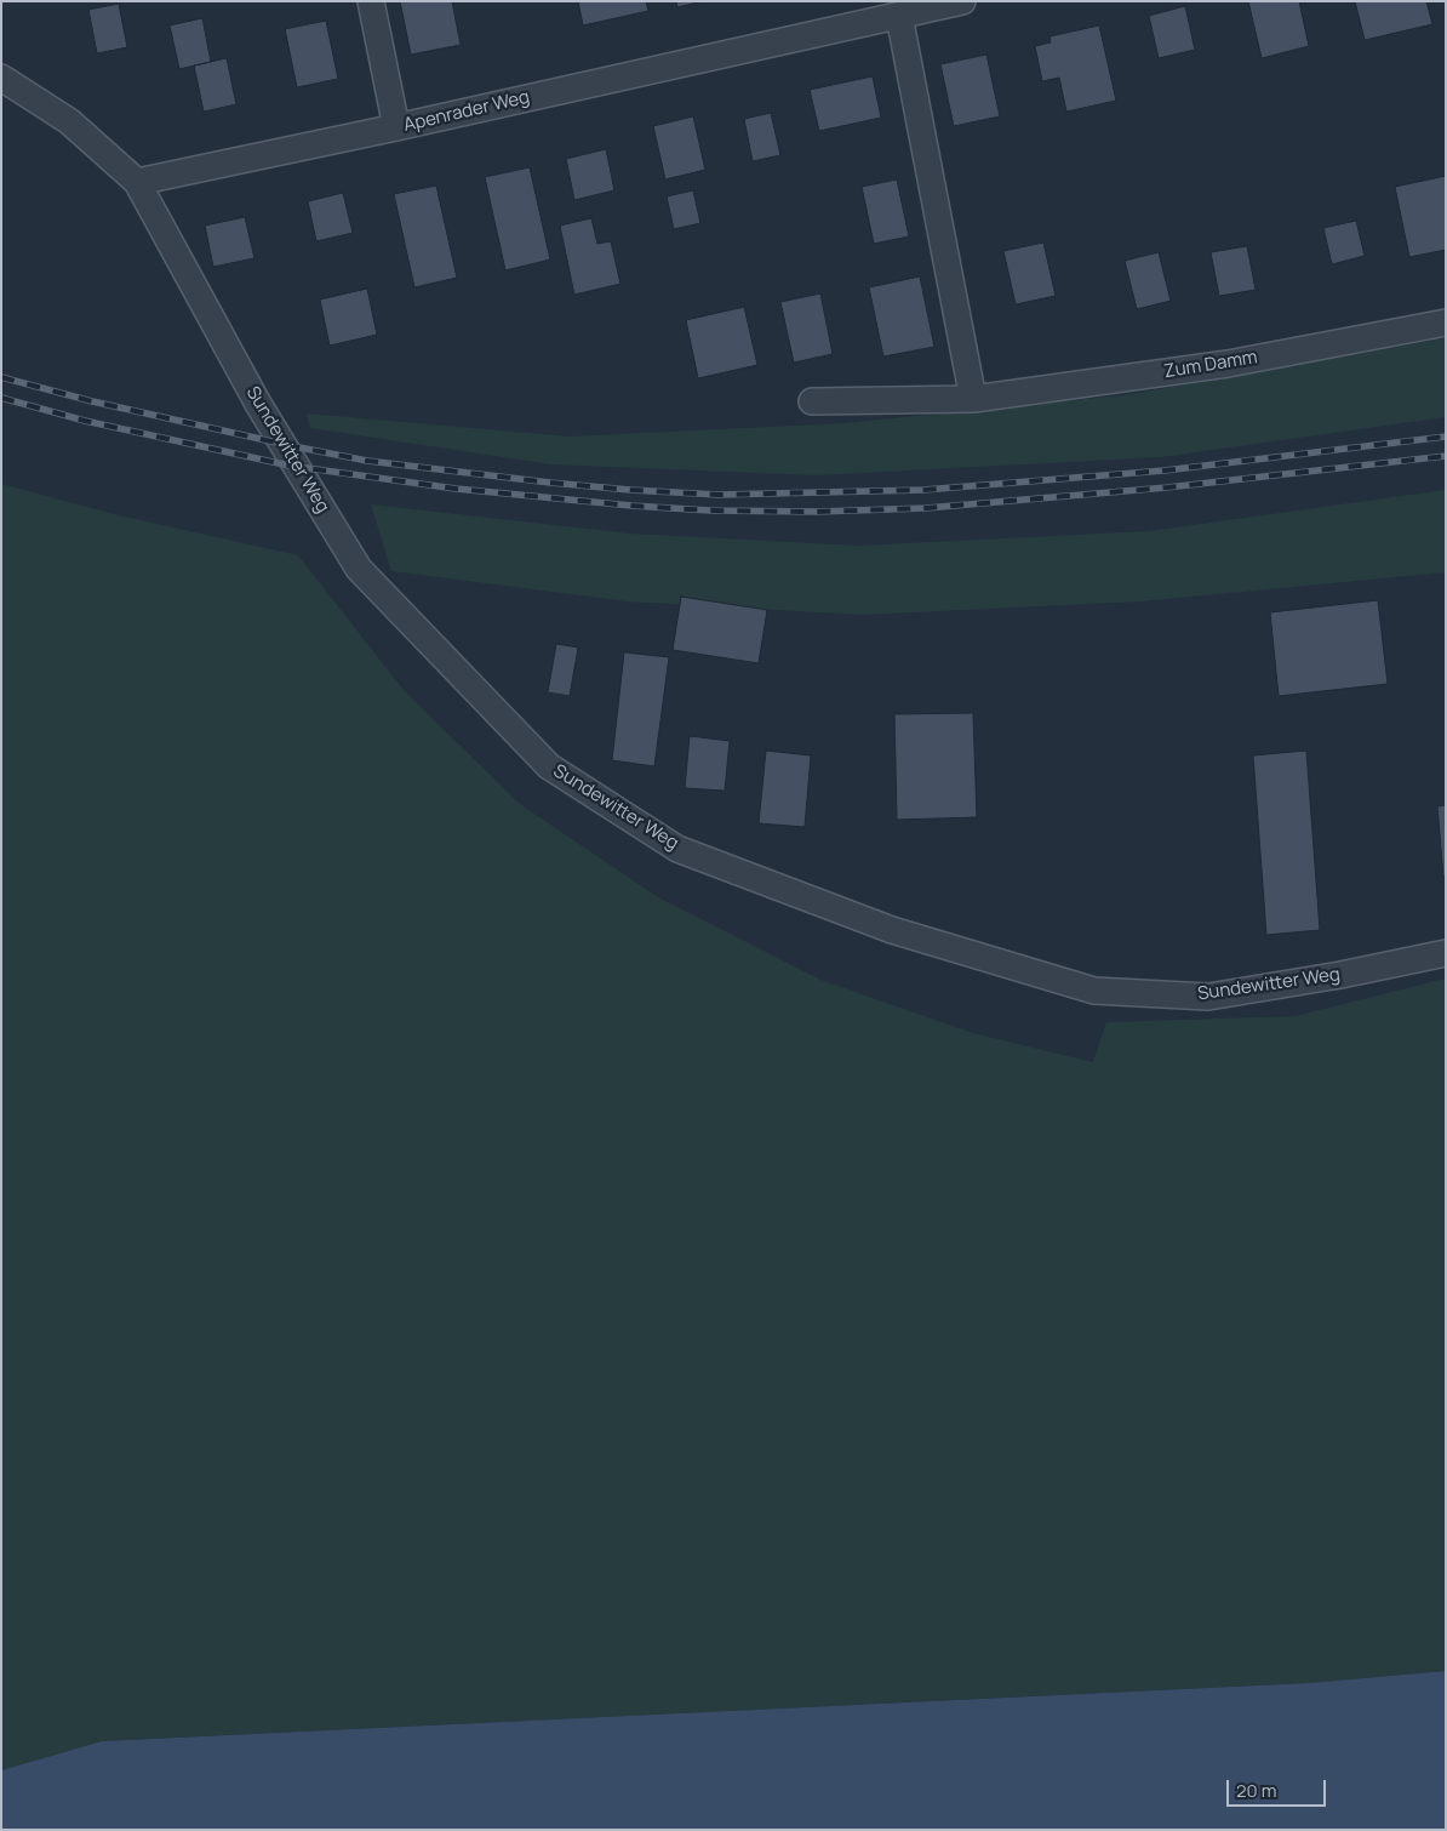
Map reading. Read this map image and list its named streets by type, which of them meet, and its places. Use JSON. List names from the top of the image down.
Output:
{
  "streets": {
    "street": ["Apenrader Weg", "Zum Damm", "Sundewitter Weg"]
  },
  "crossings": [
    ["Apenrader Weg", "Sundewitter Weg"]
  ],
  "scale_bar": "20 m"
}
